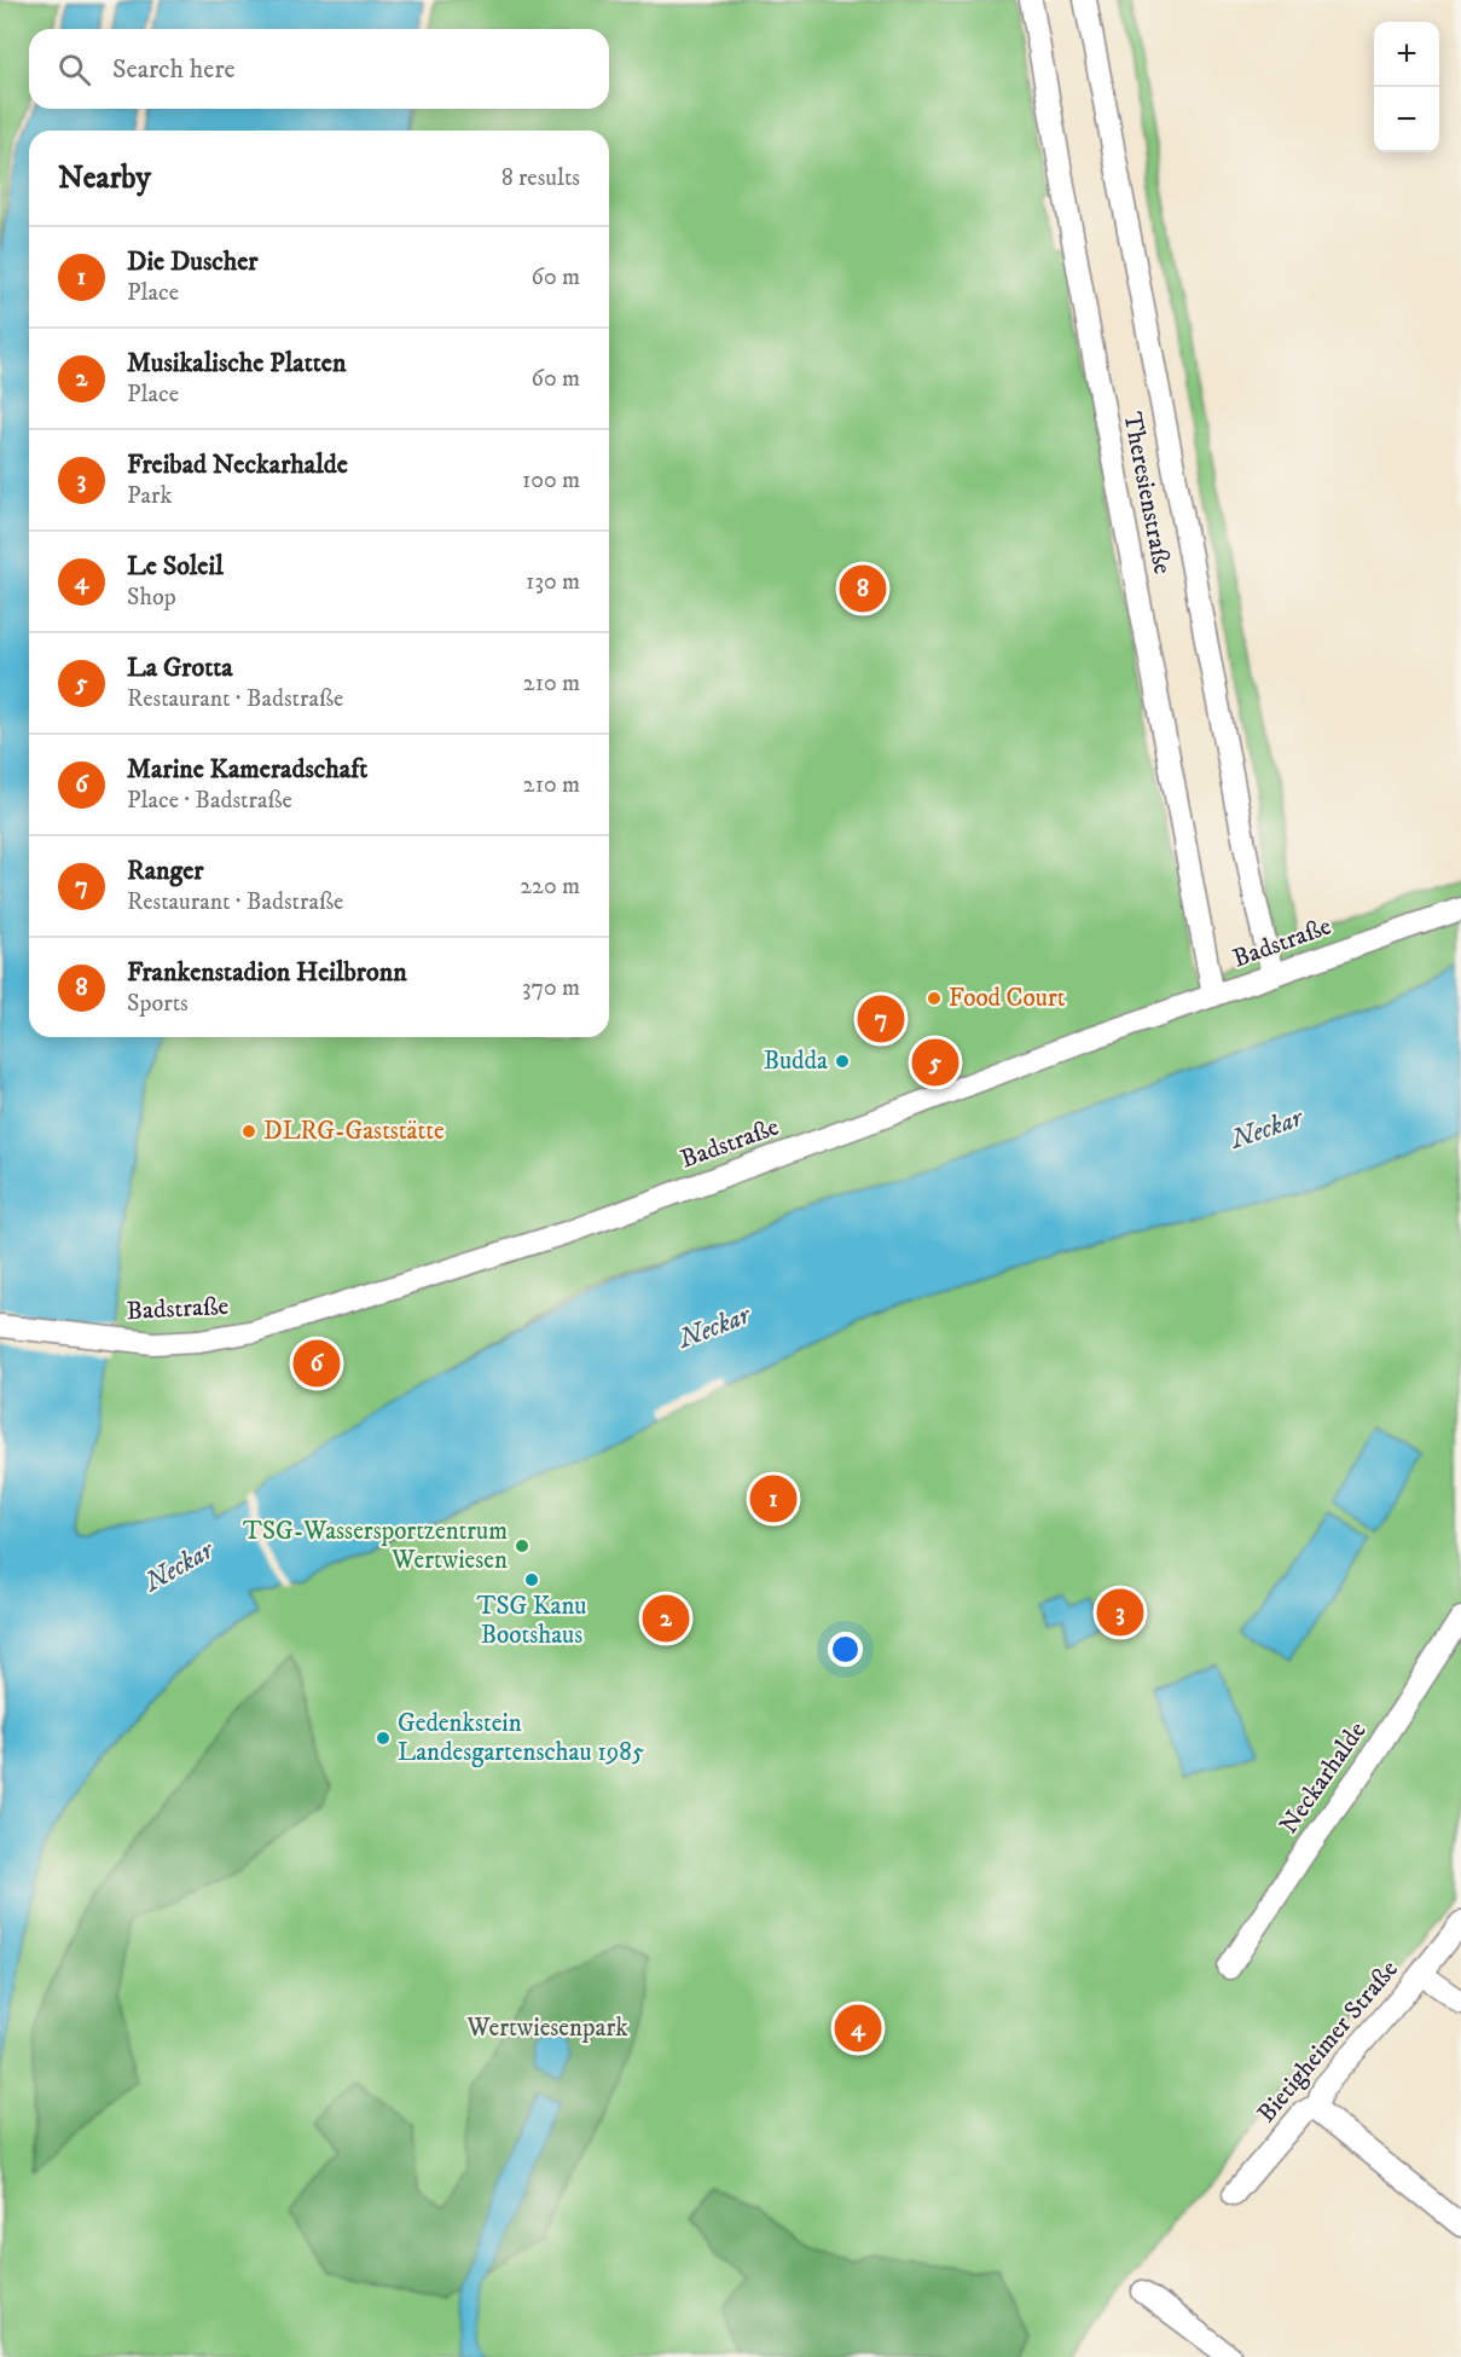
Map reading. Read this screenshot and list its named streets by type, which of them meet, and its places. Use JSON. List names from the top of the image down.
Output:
{
  "streets": {
    "street": [
      "Theresienstraße",
      "Badstraße",
      "Neckarhalde",
      "Bietigheimer Straße"
    ]
  },
  "crossings": [
    ["Theresienstraße", "Badstraße"]
  ],
  "water": ["Neckar"],
  "parks": ["Wertwiesenpark"],
  "places": [
    "Food Court",
    "Budda",
    "DLRG-Gaststätte",
    "TSG-Wassersportzentrum Wertwiesen",
    "TSG Kanu Bootshaus",
    "Gedenkstein Landesgartenschau 1985"
  ],
  "page": {
    "map_buttons": ["+", "−"],
    "search": "Search here",
    "heading": ["Nearby", "8 results"],
    "list": [
      {
        "mark": "1",
        "name": "Die Duscher",
        "note": "Place",
        "value": "60 m"
      },
      {
        "mark": "2",
        "name": "Musikalische Platten",
        "note": "Place",
        "value": "60 m"
      },
      {
        "mark": "3",
        "name": "Freibad Neckarhalde",
        "note": "Park",
        "value": "100 m"
      },
      {
        "mark": "4",
        "name": "Le Soleil",
        "note": "Shop",
        "value": "130 m"
      },
      {
        "mark": "5",
        "name": "La Grotta",
        "note": "Restaurant · Badstraße",
        "value": "210 m"
      },
      {
        "mark": "6",
        "name": "Marine Kameradschaft",
        "note": "Place · Badstraße",
        "value": "210 m"
      },
      {
        "mark": "7",
        "name": "Ranger",
        "note": "Restaurant · Badstraße",
        "value": "220 m"
      },
      {
        "mark": "8",
        "name": "Frankenstadion Heilbronn",
        "note": "Sports",
        "value": "370 m"
      }
    ],
    "pins": [
      "8",
      "7",
      "5",
      "6",
      "1",
      "3",
      "2",
      "4"
    ]
  }
}
